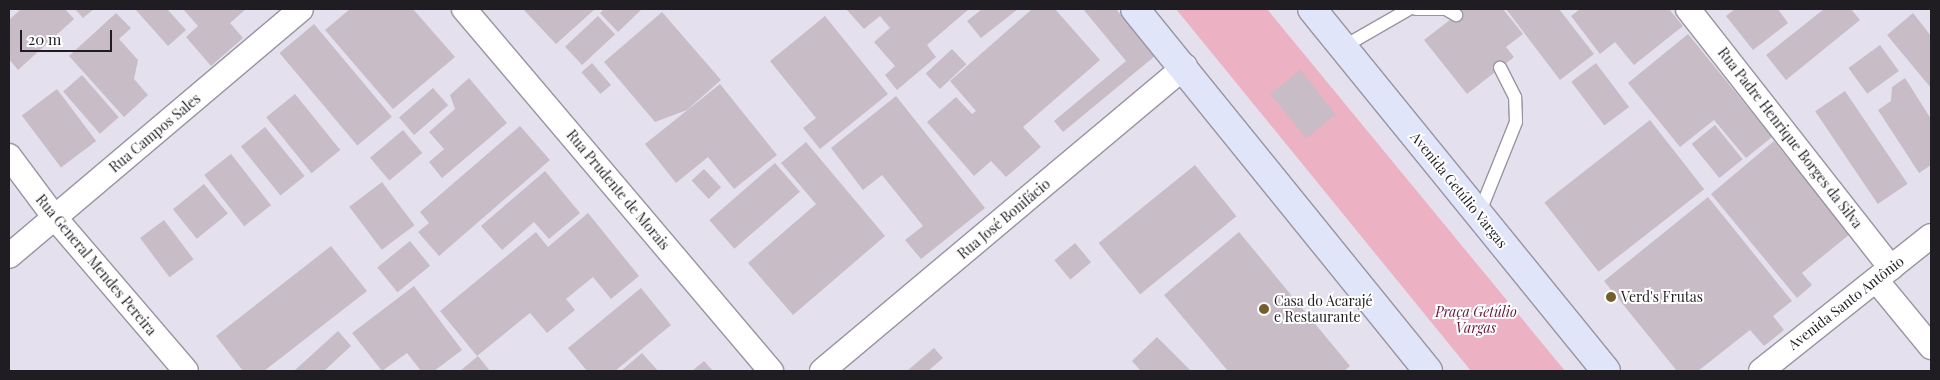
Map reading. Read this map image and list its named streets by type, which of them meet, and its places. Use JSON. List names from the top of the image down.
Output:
{
  "streets": {
    "main road": ["Avenida Getúlio Vargas"],
    "street": [
      "Rua Campos Sales",
      "Rua Padre Henrique Borges da Silva",
      "Rua Prudente de Morais",
      "Rua José Bonifácio",
      "Rua General Mendes Pereira",
      "Avenida Santo Antônio"
    ]
  },
  "crossings": [
    ["Rua Campos Sales", "Rua General Mendes Pereira"],
    ["Rua Padre Henrique Borges da Silva", "Avenida Santo Antônio"]
  ],
  "parks": ["Praça Getúlio Vargas"],
  "places": ["Verd's Frutas", "Casa do Acarajé e Restaurante"],
  "scale_bar": "20 m"
}
